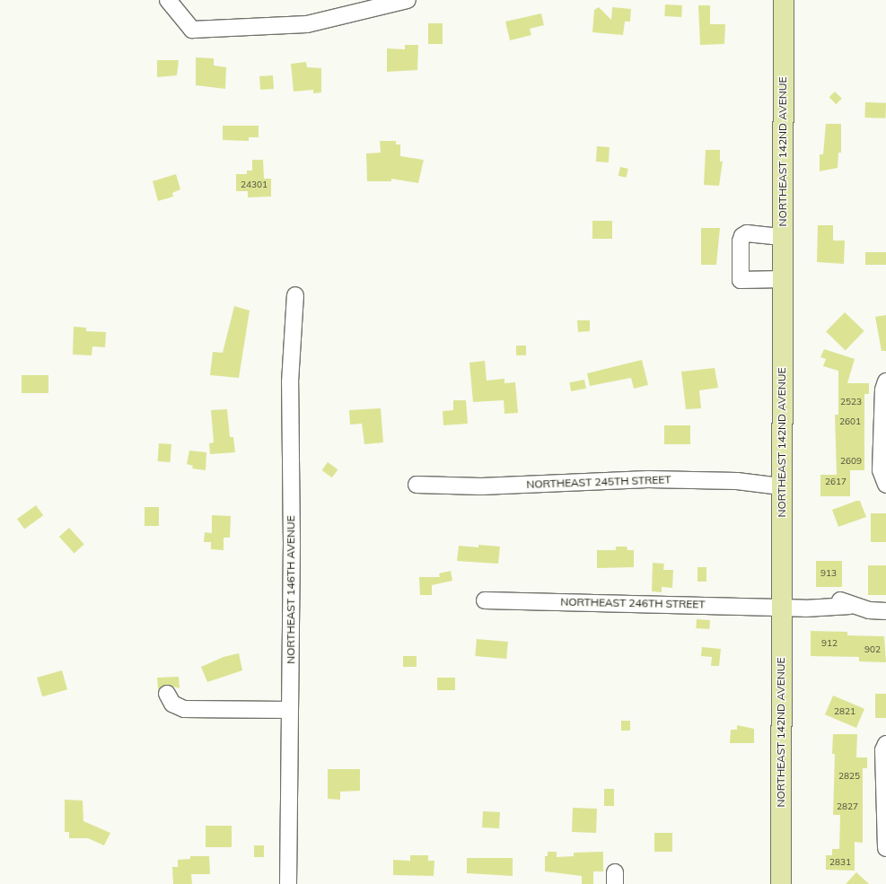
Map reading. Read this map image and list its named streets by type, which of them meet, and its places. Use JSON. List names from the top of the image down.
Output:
{
  "streets": {
    "main road": ["NORTHEAST 142ND AVENUE"],
    "street": ["NORTHEAST 245TH STREET", "NORTHEAST 146TH AVENUE", "NORTHEAST 246TH STREET"]
  },
  "crossings": [
    ["NORTHEAST 142ND AVENUE", "NORTHEAST 245TH STREET"],
    ["NORTHEAST 142ND AVENUE", "NORTHEAST 246TH STREET"]
  ],
  "house_numbers": [
    "24301",
    "2523",
    "2601",
    "2609",
    "2617",
    "913",
    "912",
    "902",
    "2821",
    "2825",
    "2827",
    "2831"
  ]
}
